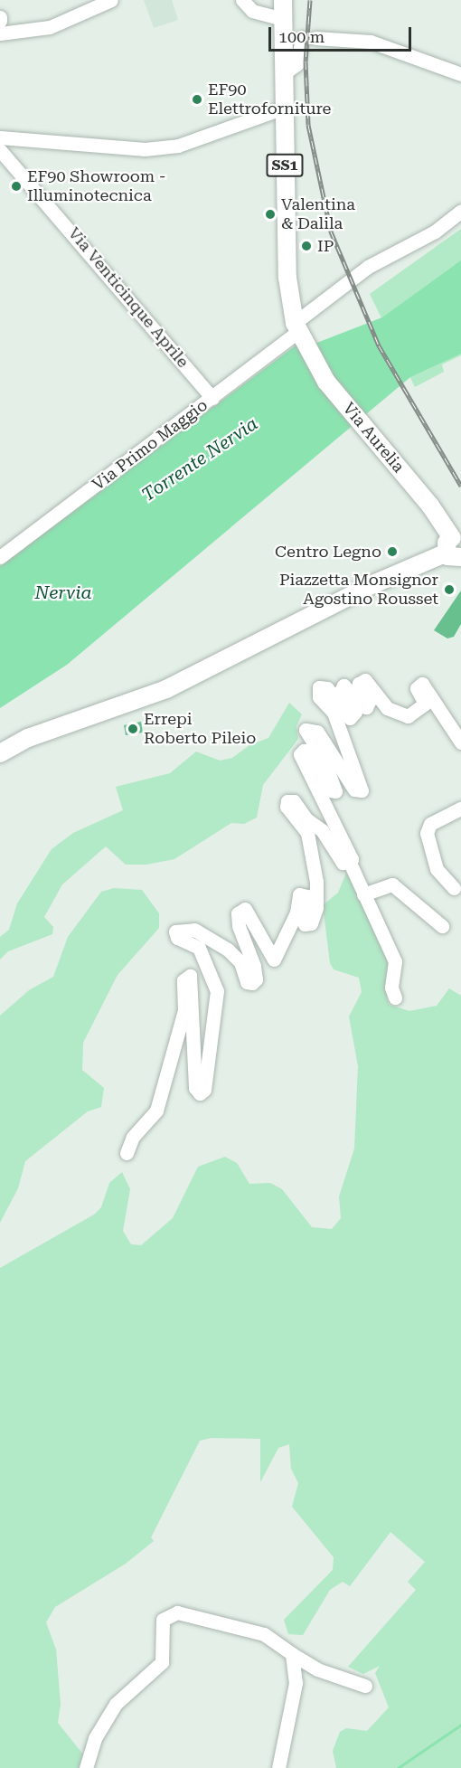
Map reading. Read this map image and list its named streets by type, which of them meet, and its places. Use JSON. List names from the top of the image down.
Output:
{
  "streets": {
    "main road": ["SS1", "Via Aurelia"],
    "street": ["Via Venticinque Aprile", "Via Primo Maggio"]
  },
  "crossings": [
    ["SS1", "Via Aurelia"],
    ["SS1", "Via Primo Maggio"],
    ["Via Venticinque Aprile", "Via Primo Maggio"],
    ["Via Aurelia", "Via Primo Maggio"]
  ],
  "water": ["Torrente Nervia", "Nervia"],
  "places": [
    "EF90 Elettroforniture",
    "EF90 Showroom - Illuminotecnica",
    "Valentina & Dalila",
    "IP",
    "Centro Legno",
    "Piazzetta Monsignor Agostino Rousset",
    "Errepi Roberto Pileio"
  ],
  "scale_bar": "100 m"
}
